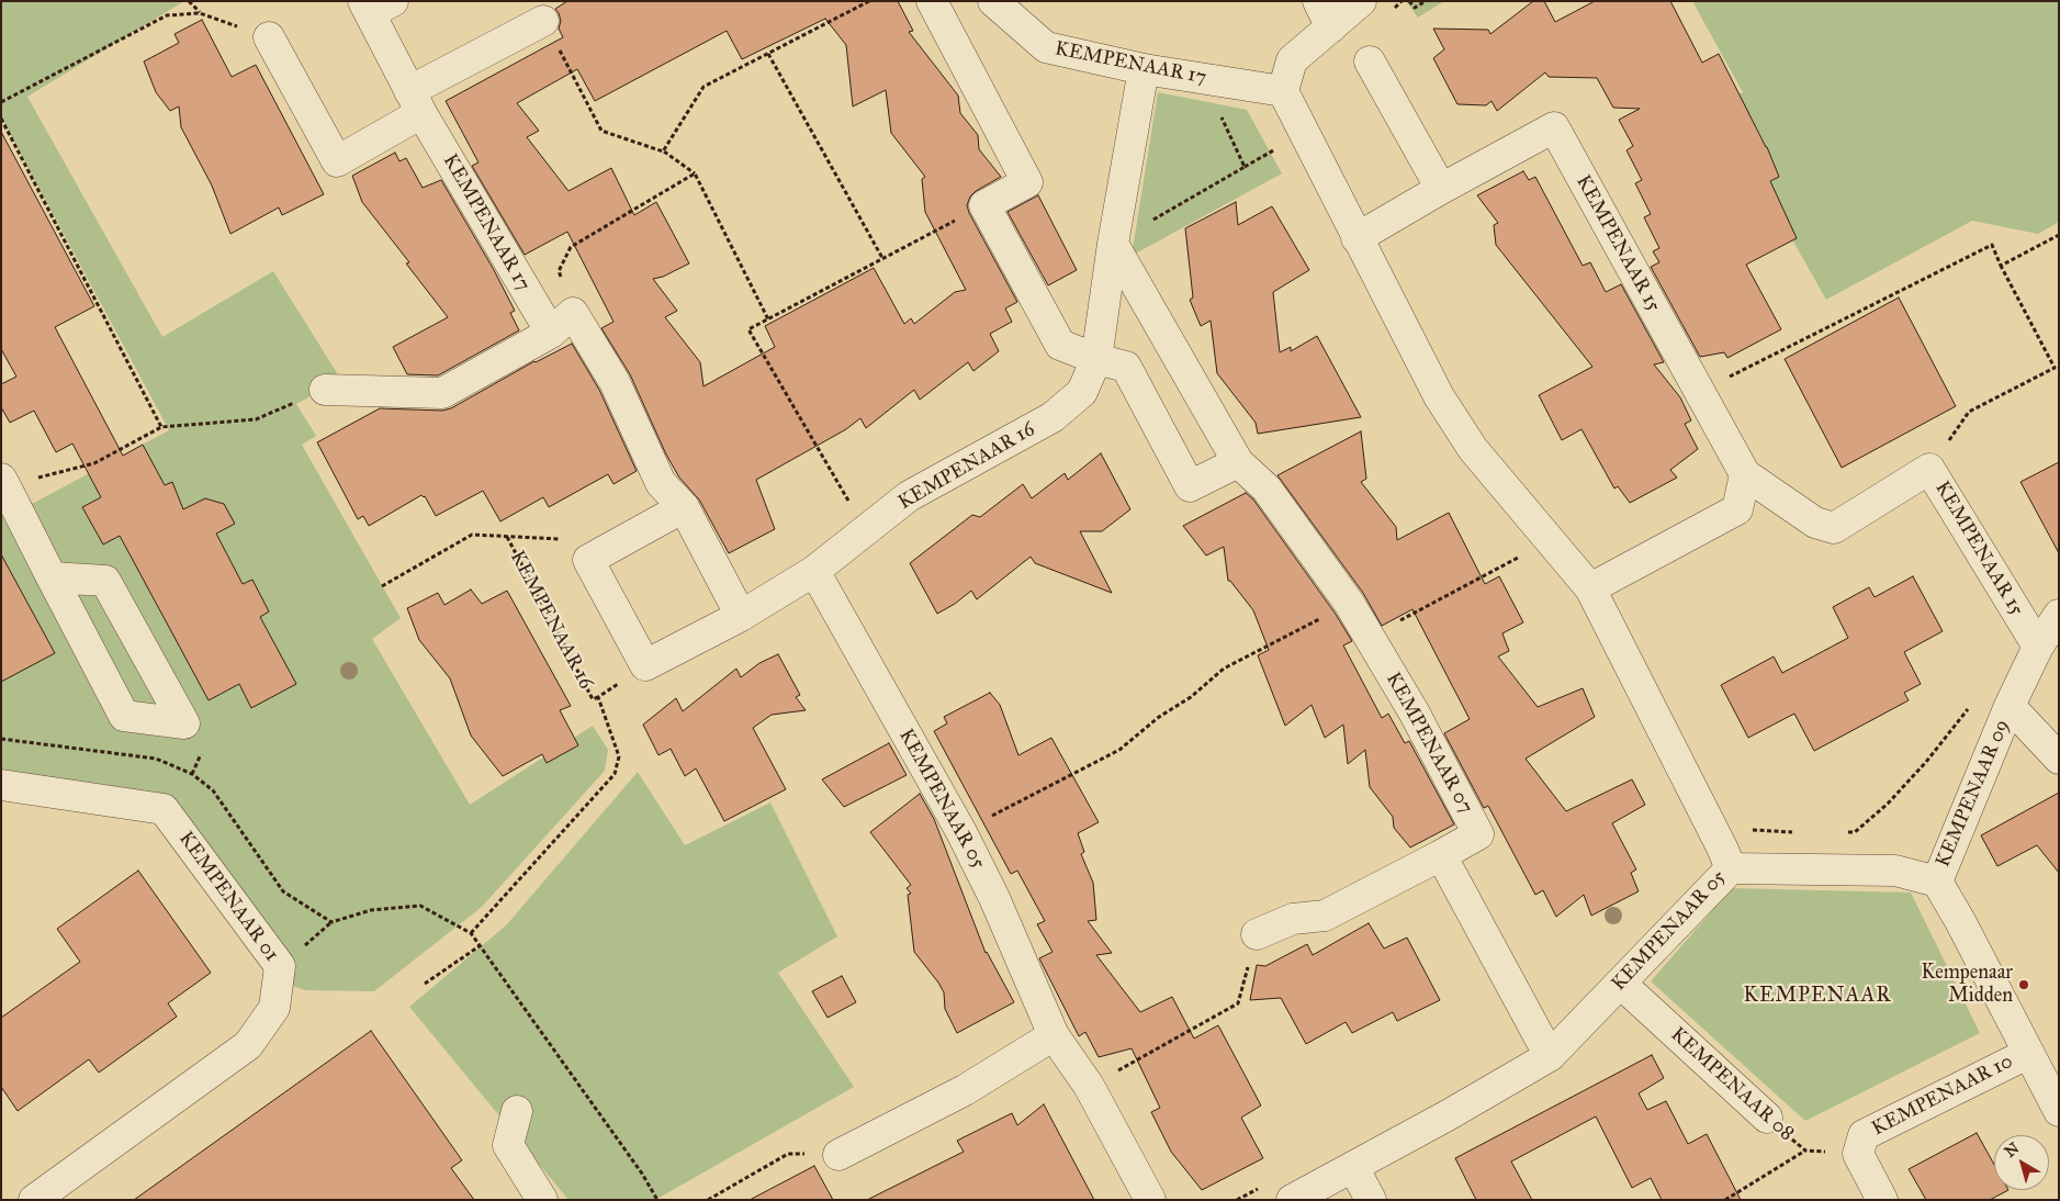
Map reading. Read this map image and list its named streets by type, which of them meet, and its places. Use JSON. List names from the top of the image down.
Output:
{
  "streets": {
    "street": [
      "KEMPENAAR 17",
      "KEMPENAAR 15",
      "KEMPENAAR 16",
      "KEMPENAAR 07",
      "KEMPENAAR 09",
      "KEMPENAAR 05",
      "KEMPENAAR 01",
      "KEMPENAAR 08",
      "KEMPENAAR 10"
    ]
  },
  "crossings": [
    ["KEMPENAAR 17", "KEMPENAAR 16"],
    ["KEMPENAAR 15", "KEMPENAAR 09"],
    ["KEMPENAAR 16", "KEMPENAAR 05"],
    ["KEMPENAAR 09", "KEMPENAAR 10"],
    ["KEMPENAAR 05", "KEMPENAAR 08"],
    ["KEMPENAAR 08", "KEMPENAAR 10"]
  ],
  "districts": ["KEMPENAAR"],
  "places": ["Kempenaar Midden"],
  "north": "top left"
}
